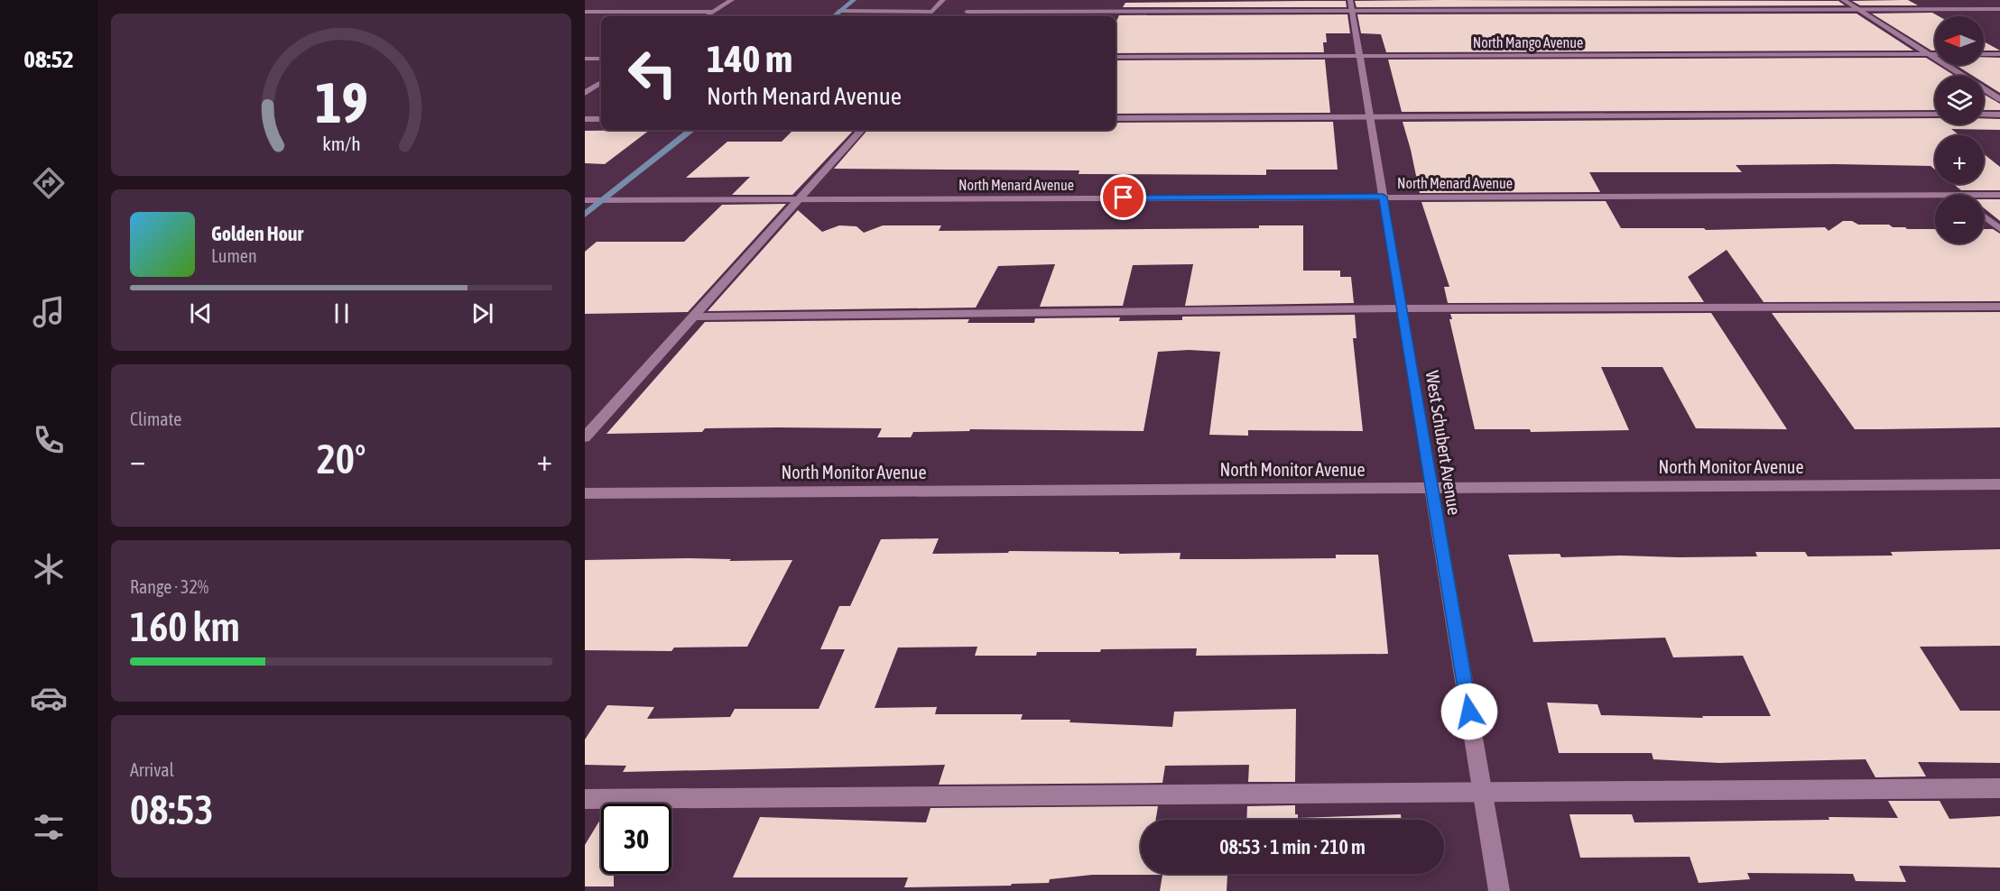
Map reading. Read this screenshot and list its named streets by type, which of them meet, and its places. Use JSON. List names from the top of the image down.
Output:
{
  "streets": {
    "street": [
      "North Mango Avenue",
      "North Menard Avenue",
      "West Schubert Avenue",
      "North Monitor Avenue"
    ]
  },
  "crossings": [
    ["North Mango Avenue", "West Schubert Avenue"],
    ["North Menard Avenue", "West Schubert Avenue"],
    ["West Schubert Avenue", "North Monitor Avenue"]
  ],
  "north": "left",
  "page": {
    "tabs": "08:52",
    "map_buttons": ["+", "−"],
    "turn": ["140 m", "North Menard Avenue"],
    "song": ["Golden Hour", "Lumen"],
    "tile": [
      "Climate",
      ["Range · 32%", "160 km"],
      ["Arrival", "08:53"]
    ],
    "heat": ["−", "20°", "+"],
    "limit": "30",
    "trip": "08:53 · 1 min · 210 m",
    "gauge": ["19", "km/h"]
  }
}
